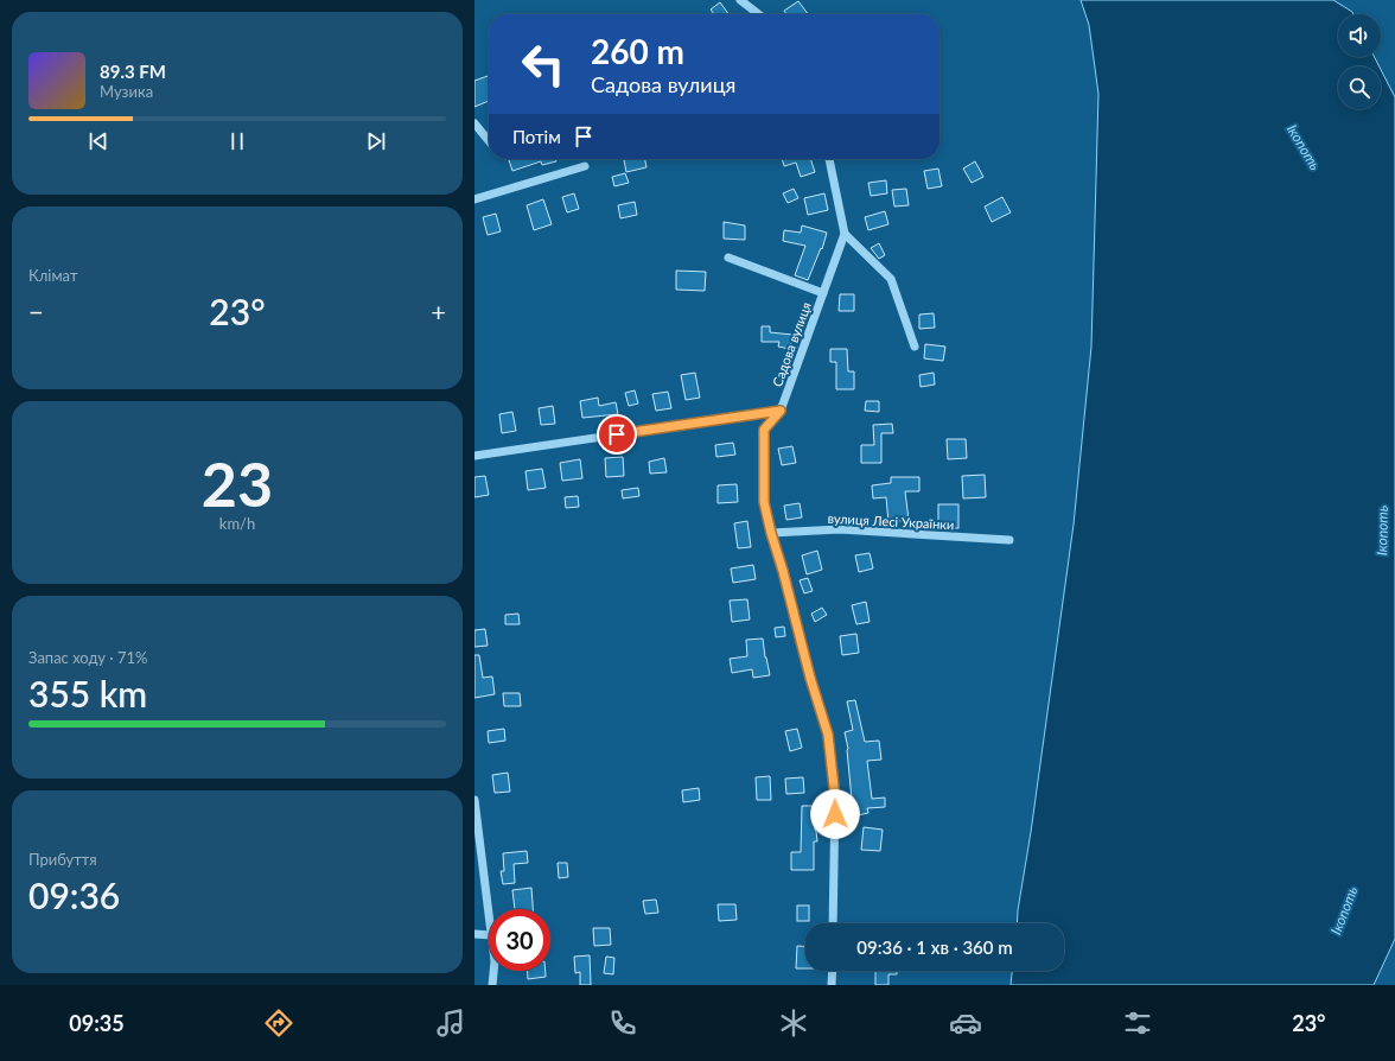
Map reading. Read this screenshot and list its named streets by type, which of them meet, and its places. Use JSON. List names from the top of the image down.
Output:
{
  "streets": {
    "street": ["Садова вулиця", "вулиця Лесі Українки"]
  },
  "water": ["Ікопоть"],
  "page": {
    "turn": ["260 m", "Садова вулиця"],
    "song": ["89.3 FM", "Музика"],
    "then": "Потім",
    "tile": [
      "Клімат",
      ["23", "km/h"],
      ["Запас ходу · 71%", "355 km"],
      ["Прибуття", "09:36"]
    ],
    "heat": ["−", "23°", "+"],
    "limit": "30",
    "trip": "09:36 · 1 хв · 360 m",
    "tabs": ["09:35", "23°"]
  }
}
